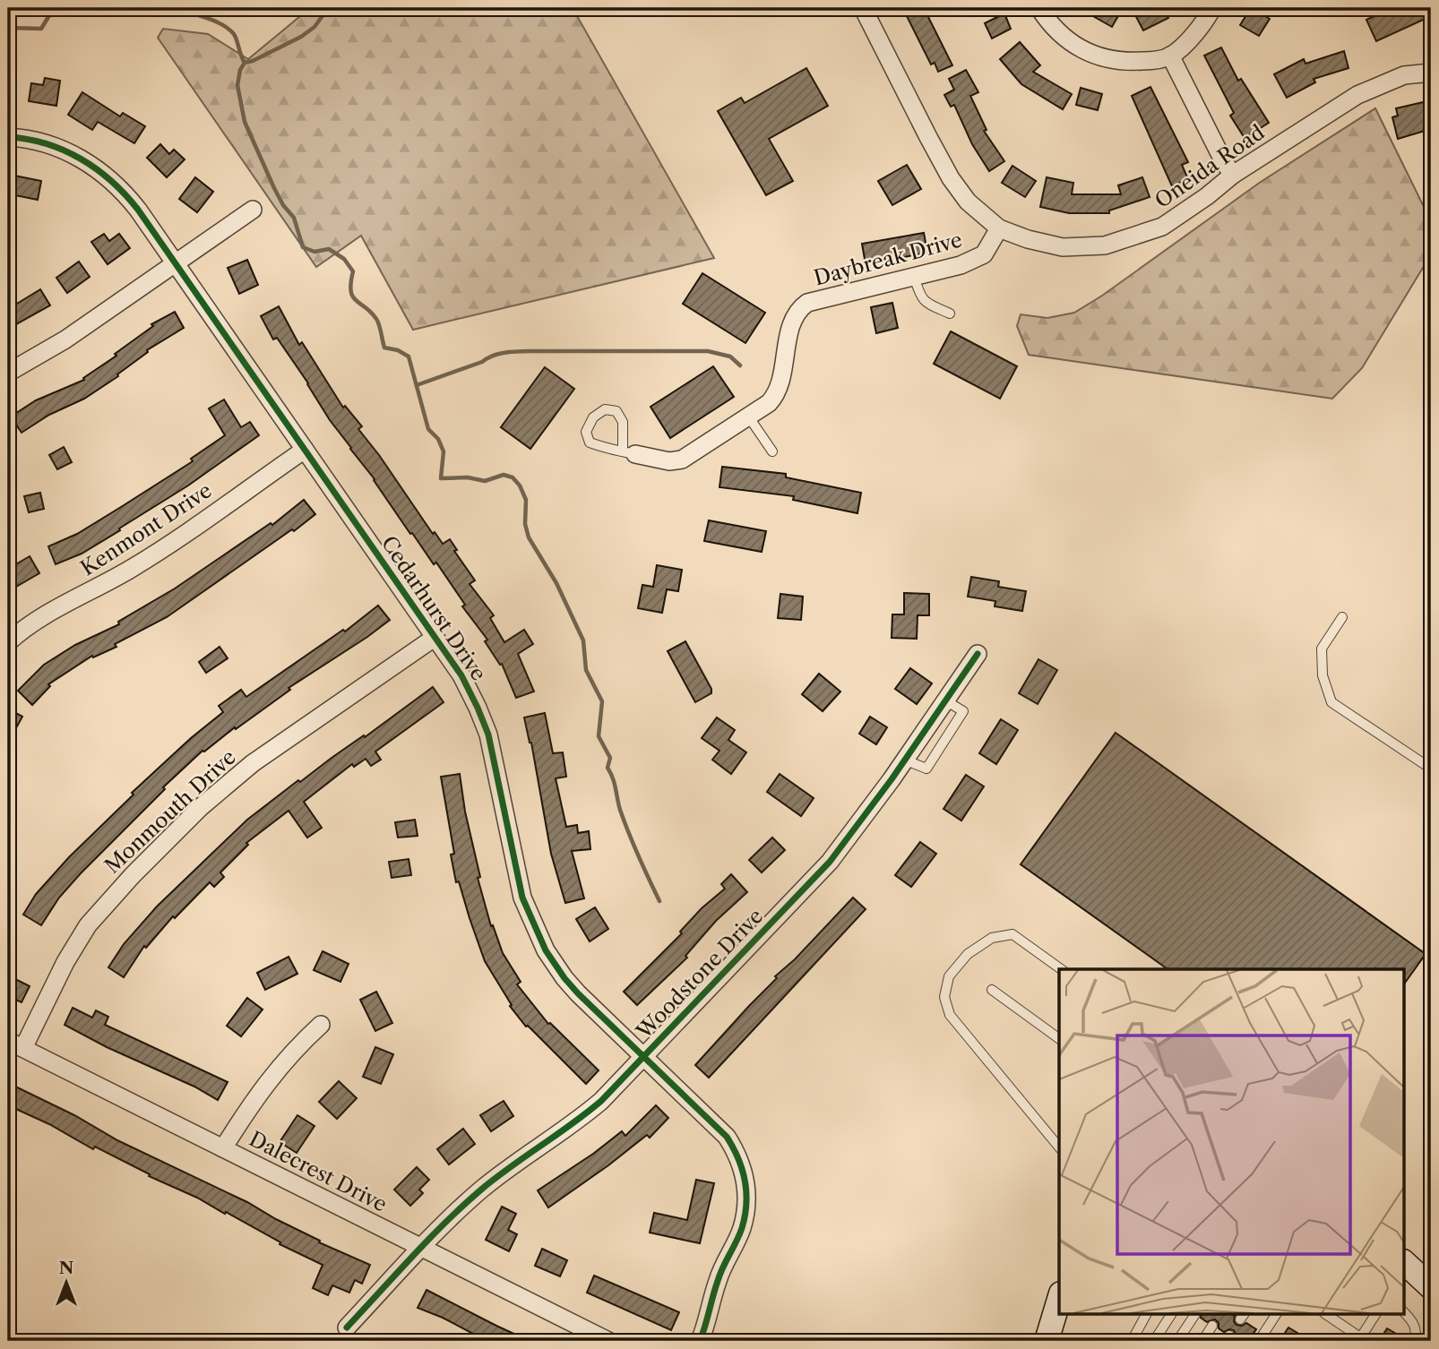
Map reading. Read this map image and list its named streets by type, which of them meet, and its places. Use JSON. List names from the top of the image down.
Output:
{
  "streets": {
    "street": [
      "Oneida Road",
      "Daybreak Drive",
      "Kenmont Drive",
      "Cedarhurst Drive",
      "Monmouth Drive",
      "Woodstone Drive",
      "Dalecrest Drive"
    ]
  },
  "crossings": [
    ["Oneida Road", "Daybreak Drive"],
    ["Kenmont Drive", "Cedarhurst Drive"],
    ["Cedarhurst Drive", "Monmouth Drive"],
    ["Cedarhurst Drive", "Woodstone Drive"],
    ["Monmouth Drive", "Dalecrest Drive"],
    ["Woodstone Drive", "Dalecrest Drive"]
  ],
  "north": "top"
}
